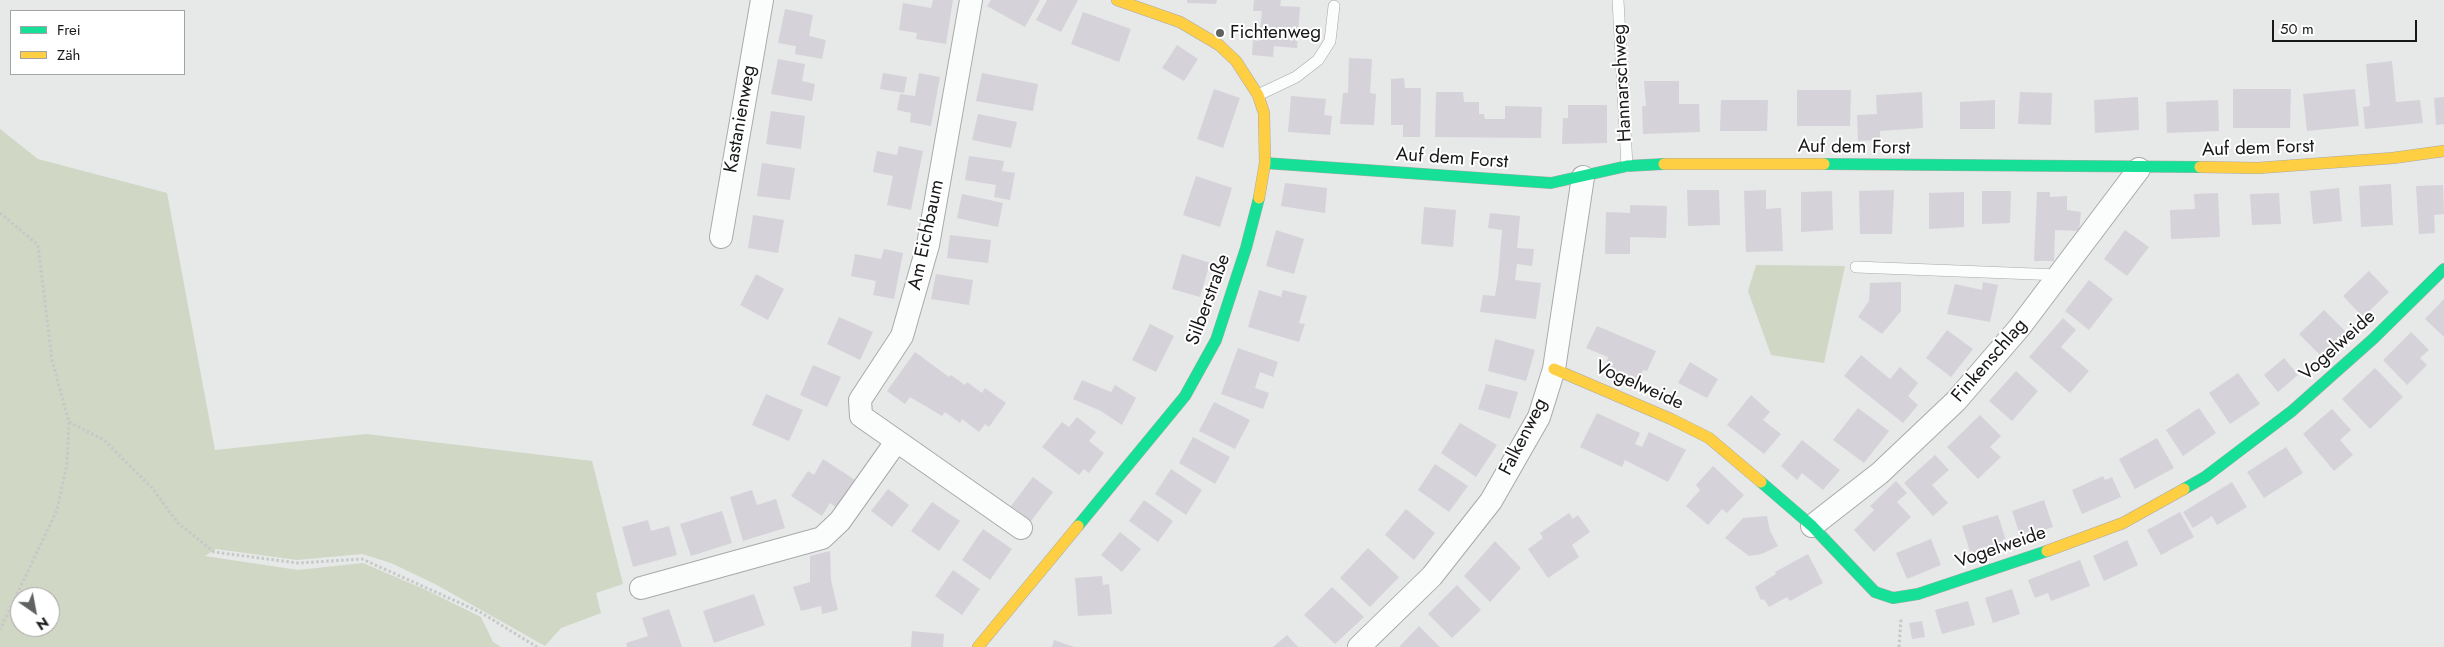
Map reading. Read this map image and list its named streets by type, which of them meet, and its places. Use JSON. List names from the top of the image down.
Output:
{
  "streets": {
    "street": [
      "Kastanienweg",
      "Auf dem Forst",
      "Am Eichbaum",
      "Silberstraße",
      "Vogelweide",
      "Finkenschlag",
      "Falkenweg"
    ],
    "lane": ["Hannarschweg"]
  },
  "crossings": [
    ["Hannarschweg", "Auf dem Forst"],
    ["Auf dem Forst", "Silberstraße"],
    ["Auf dem Forst", "Finkenschlag"],
    ["Auf dem Forst", "Falkenweg"],
    ["Vogelweide", "Finkenschlag"],
    ["Vogelweide", "Falkenweg"]
  ],
  "places": ["Fichtenweg"],
  "legend": ["Frei", "Zäh"],
  "scale_bar": "50 m",
  "north": "bottom right"
}
